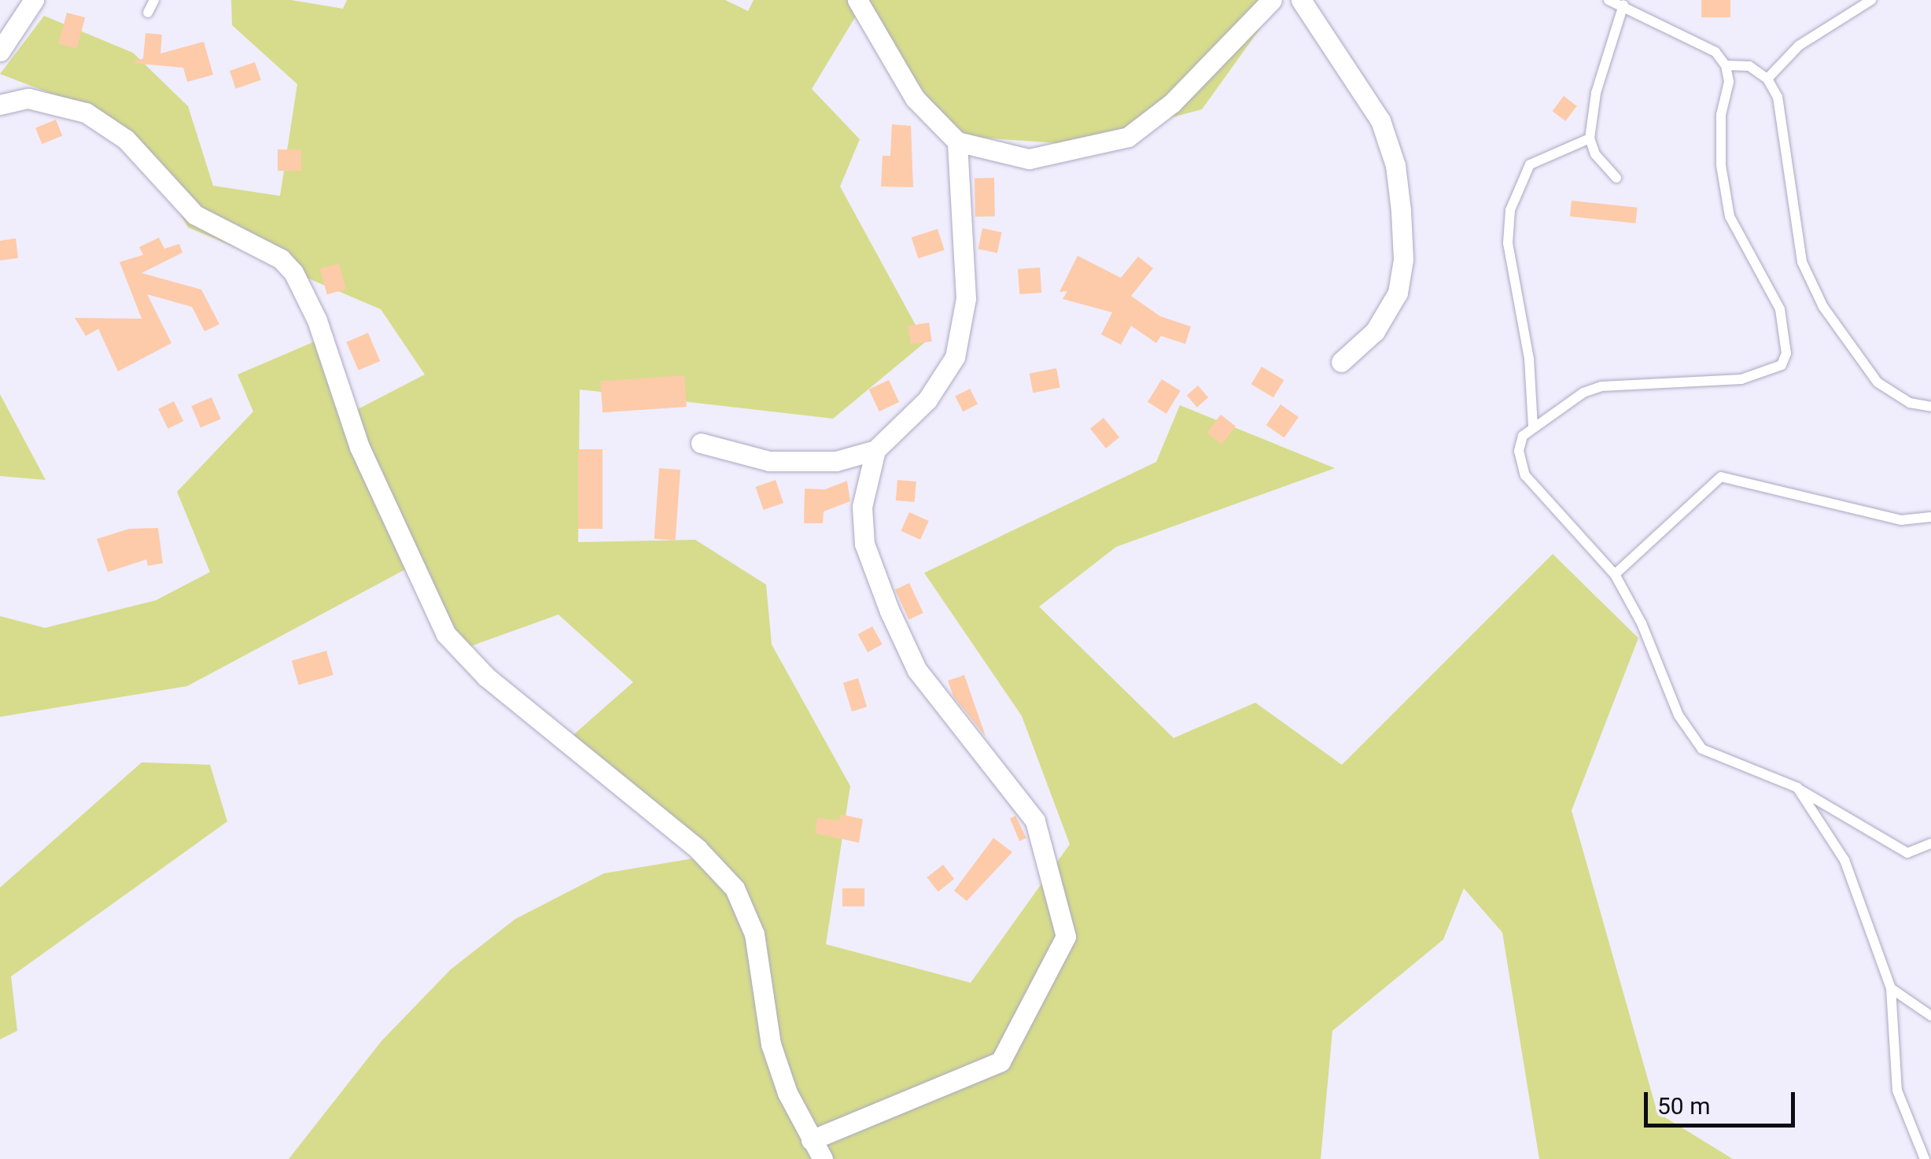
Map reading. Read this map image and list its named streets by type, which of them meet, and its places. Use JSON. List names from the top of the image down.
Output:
{
  "scale_bar": "50 m"
}
